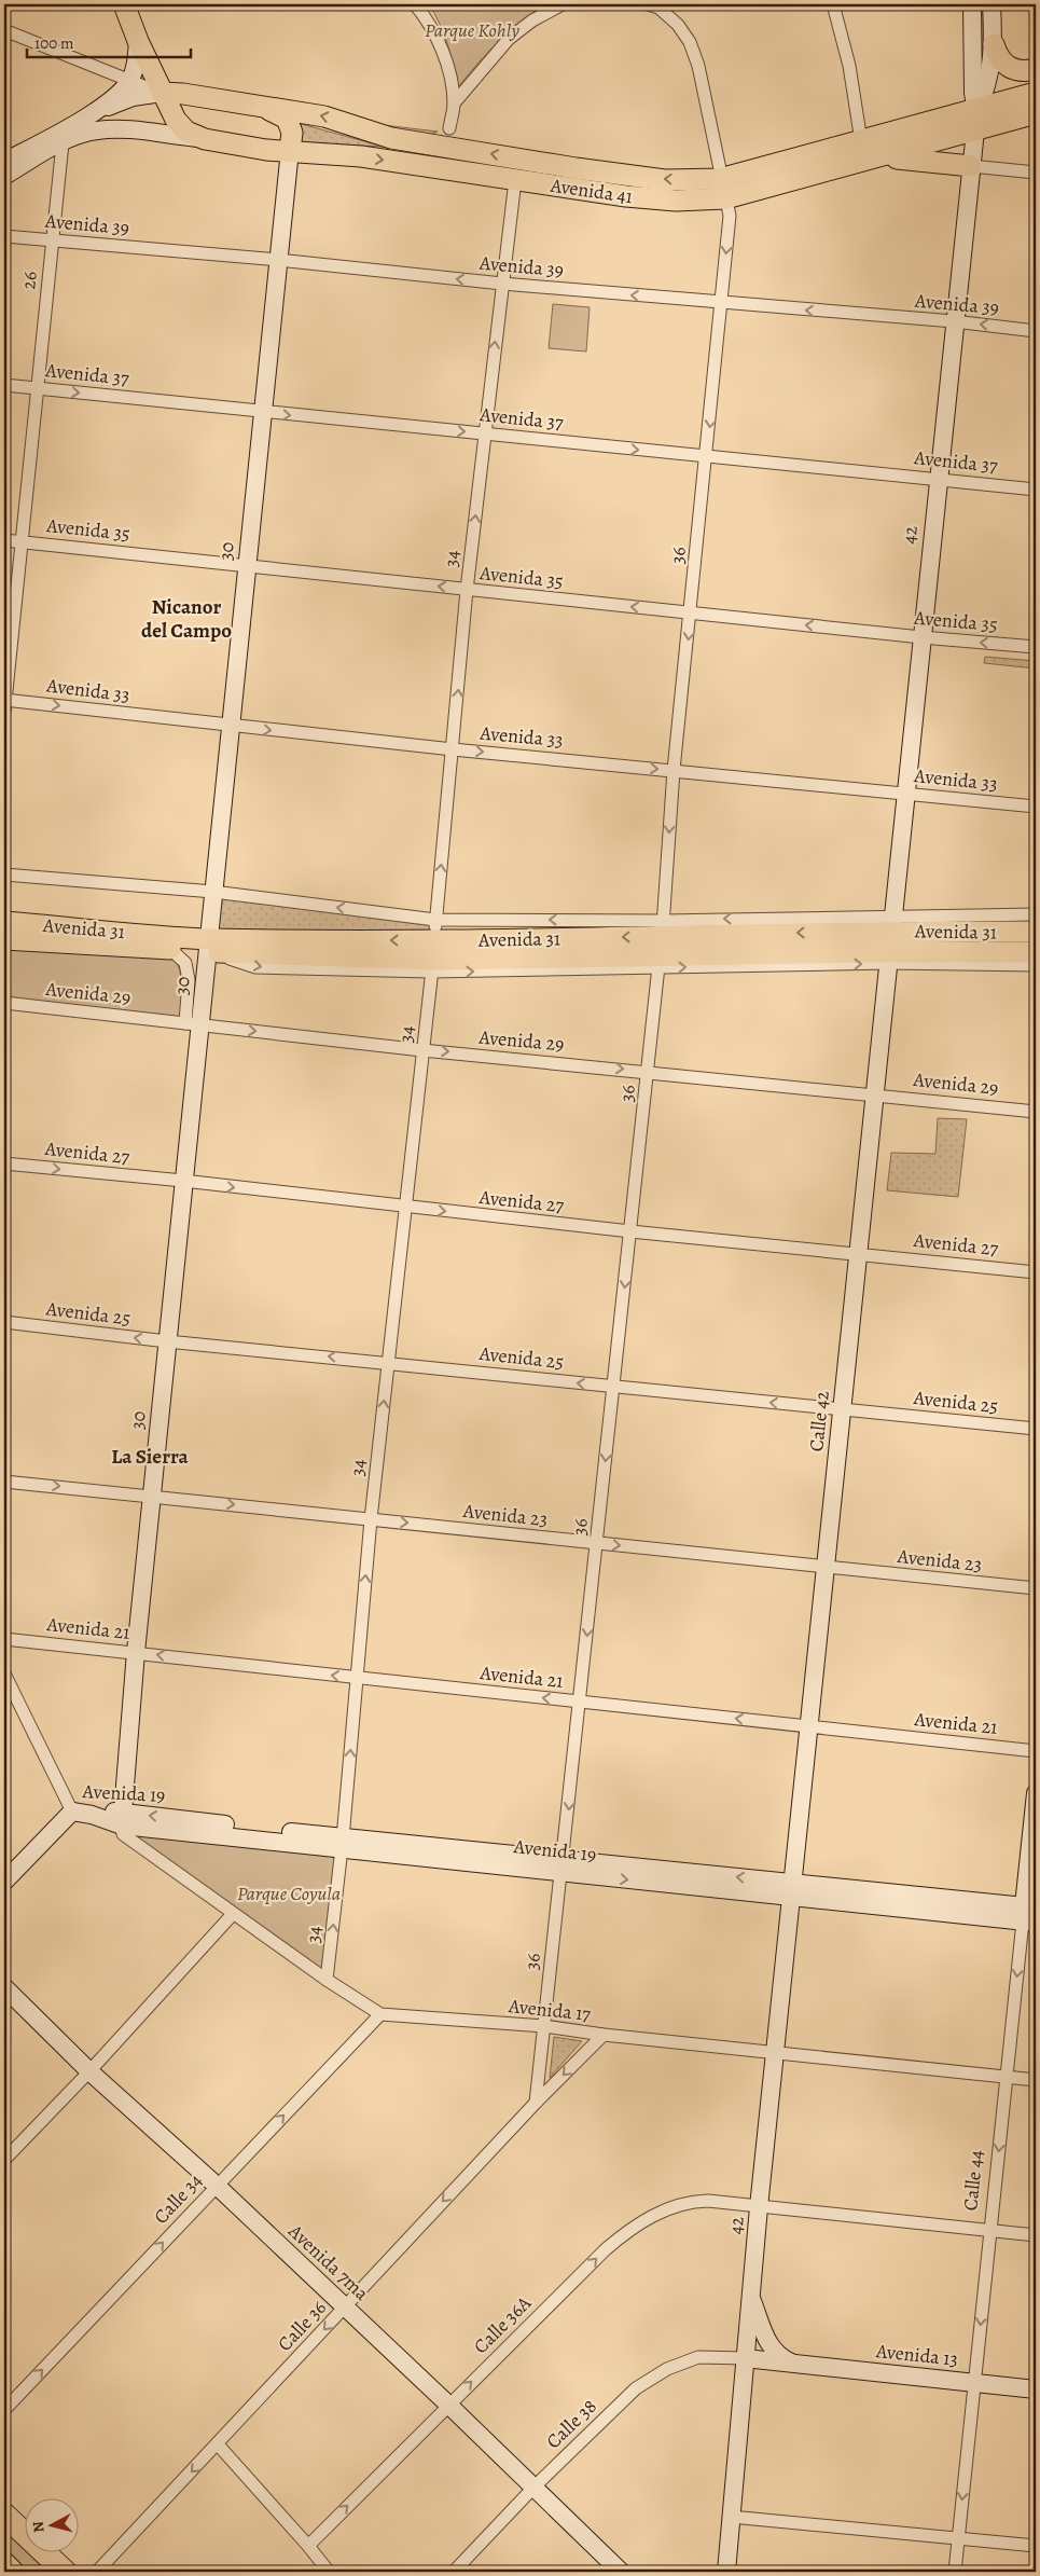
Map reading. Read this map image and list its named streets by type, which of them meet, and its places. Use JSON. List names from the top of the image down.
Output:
{
  "streets": {
    "main road": [
      "Avenida 41",
      "42",
      "30",
      "Avenida 31",
      "Calle 42",
      "Avenida 19",
      "Calle 44",
      "Avenida 7ma",
      "Avenida 13"
    ],
    "street": [
      "Avenida 39",
      "26",
      "Avenida 37",
      "Avenida 35",
      "36",
      "34",
      "Avenida 33",
      "Avenida 29",
      "Avenida 27",
      "Avenida 25",
      "Avenida 23",
      "Avenida 21",
      "Avenida 17",
      "Calle 34",
      "Calle 36A",
      "Calle 36",
      "Calle 38"
    ]
  },
  "crossings": [
    ["Avenida 41", "42"],
    ["Avenida 41", "30"],
    ["Avenida 41", "36"],
    ["Avenida 41", "34"],
    ["Avenida 39", "26"],
    ["Avenida 39", "42"],
    ["Avenida 39", "30"],
    ["Avenida 39", "36"],
    ["Avenida 39", "34"],
    ["26", "Avenida 37"],
    ["26", "Avenida 35"],
    ["26", "Avenida 33"],
    ["Avenida 37", "42"],
    ["Avenida 37", "30"],
    ["Avenida 37", "36"],
    ["Avenida 37", "34"],
    ["Avenida 35", "42"],
    ["Avenida 35", "30"],
    ["Avenida 35", "36"],
    ["Avenida 35", "34"],
    ["42", "Avenida 33"],
    ["42", "Avenida 31"],
    ["42", "Calle 42"],
    ["42", "Avenida 19"],
    ["42", "Avenida 17"],
    ["42", "Calle 36A"],
    ["42", "Avenida 13"],
    ["42", "Calle 38"],
    ["30", "Avenida 33"],
    ["30", "Avenida 31"],
    ["30", "Avenida 29"],
    ["30", "Avenida 27"],
    ["30", "Avenida 25"],
    ["30", "Avenida 23"],
    ["30", "Avenida 21"],
    ["30", "Avenida 19"],
    ["30", "Avenida 17"],
    ["36", "Avenida 33"],
    ["36", "Avenida 31"],
    ["36", "Avenida 29"],
    ["36", "Avenida 27"],
    ["36", "Avenida 25"],
    ["36", "Avenida 23"],
    ["36", "Avenida 21"],
    ["36", "Avenida 19"],
    ["36", "Avenida 17"],
    ["36", "Calle 36"],
    ["34", "Avenida 33"],
    ["34", "Avenida 31"],
    ["34", "Avenida 29"],
    ["34", "Avenida 27"],
    ["34", "Avenida 25"],
    ["34", "Avenida 23"],
    ["34", "Avenida 21"],
    ["34", "Avenida 19"],
    ["34", "Avenida 17"],
    ["Avenida 31", "Calle 42"],
    ["Avenida 29", "Calle 42"],
    ["Avenida 27", "Calle 42"],
    ["Avenida 25", "Calle 42"],
    ["Calle 42", "Avenida 23"],
    ["Calle 42", "Avenida 21"],
    ["Calle 42", "Avenida 19"],
    ["Avenida 19", "Avenida 17"],
    ["Avenida 19", "Calle 44"],
    ["Avenida 17", "Calle 44"],
    ["Avenida 17", "Calle 34"],
    ["Avenida 17", "Calle 36"],
    ["Calle 44", "Calle 36A"],
    ["Calle 44", "Avenida 13"],
    ["Calle 34", "Avenida 7ma"],
    ["Avenida 7ma", "Calle 36A"],
    ["Avenida 7ma", "Calle 36"],
    ["Avenida 7ma", "Calle 38"],
    ["Avenida 13", "Calle 38"]
  ],
  "one_way": [
    "Avenida 39",
    "Avenida 37",
    "Avenida 35",
    "36",
    "34",
    "Avenida 33",
    "Avenida 29",
    "Avenida 27",
    "Avenida 25",
    "Avenida 23",
    "Avenida 21",
    "Calle 44",
    "Calle 34",
    "Calle 36A",
    "Calle 36"
  ],
  "districts": ["Nicanor del Campo", "La Sierra"],
  "parks": ["Parque Kohly", "Parque Coyula"],
  "scale_bar": "100 m",
  "north": "left"
}
